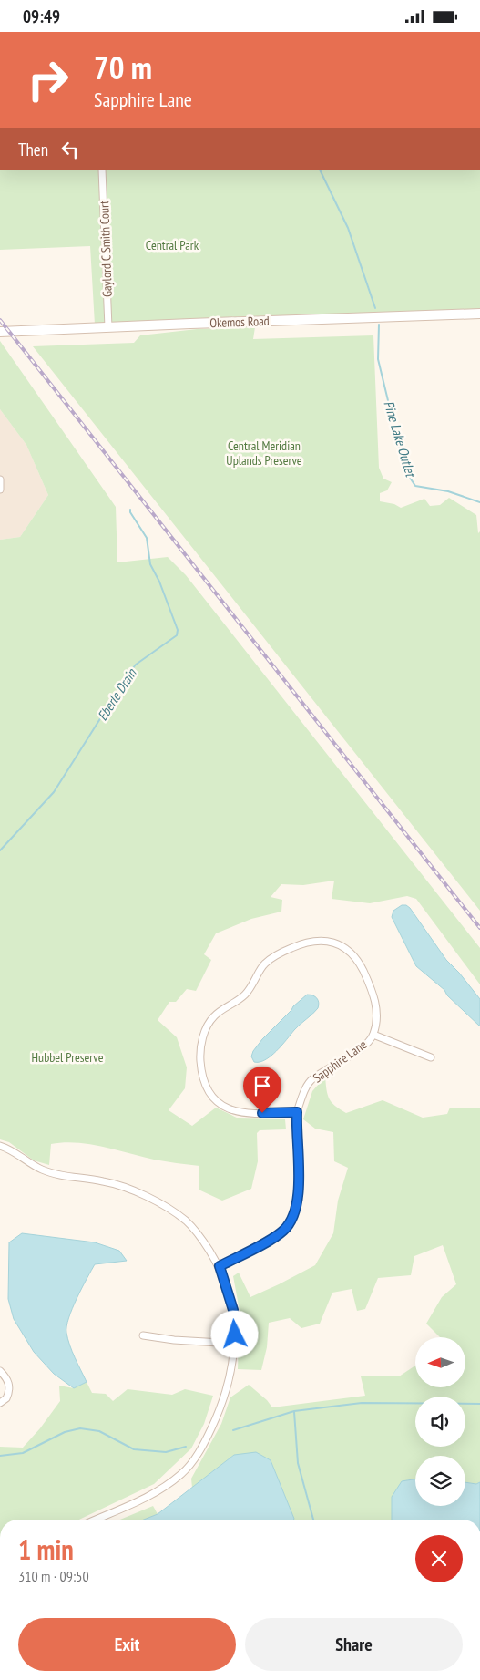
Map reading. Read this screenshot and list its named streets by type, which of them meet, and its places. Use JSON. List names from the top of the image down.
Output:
{
  "streets": {
    "street": ["Gaylord C Smith Court", "Okemos Road", "Sapphire Lane"]
  },
  "crossings": [
    ["Gaylord C Smith Court", "Okemos Road"]
  ],
  "water": ["Pine Lake Outlet", "Eberle Drain"],
  "parks": ["Central Park", "Central Meridian Uplands Preserve", "Hubbel Preserve"],
  "north": "left",
  "page": {
    "status": "09:49",
    "turn": ["70 m", "Sapphire Lane"],
    "then": "Then",
    "heading": ["1 min", "310 m · 09:50"],
    "buttons": ["Exit", "Share"]
  }
}
